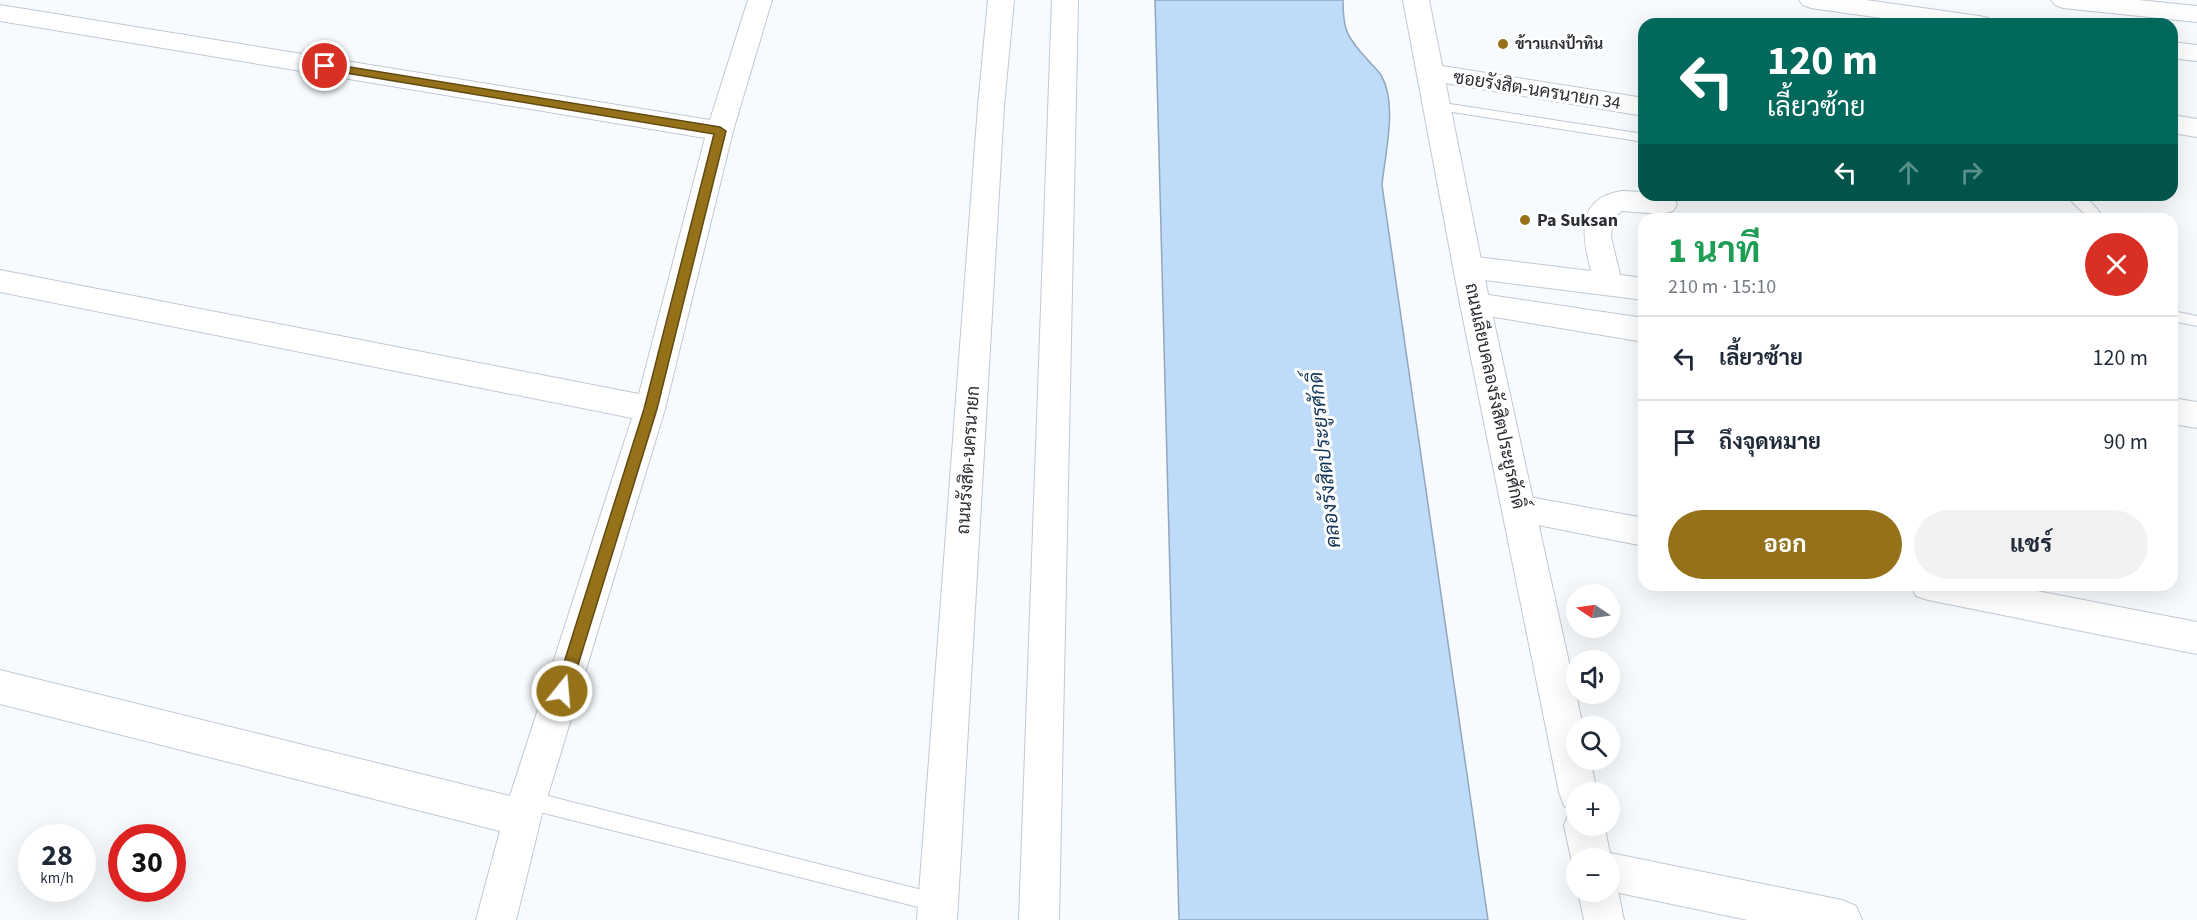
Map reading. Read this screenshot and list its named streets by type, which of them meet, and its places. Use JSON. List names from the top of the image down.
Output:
{
  "streets": {
    "main road": ["ถนนเลียบคลองรังสิตประยูรศักดิ์", "ถนนรังสิต-นครนายก"],
    "street": ["ซอยรังสิต-นครนายก 34"]
  },
  "crossings": [
    ["ซอยรังสิต-นครนายก 34", "ถนนเลียบคลองรังสิตประยูรศักดิ์"]
  ],
  "water": ["คลองรังสิตประยูรศักดิ์"],
  "places": ["ข้าวแกงป้าทิน", "Pa Suksan"],
  "north": "left",
  "page": {
    "turn": ["120 m", "เลี้ยวซ้าย"],
    "heading": ["1 นาที", "210 m · 15:10"],
    "list": [
      {
        "name": "เลี้ยวซ้าย",
        "value": "120 m"
      },
      {
        "name": "ถึงจุดหมาย",
        "value": "90 m"
      }
    ],
    "buttons": ["ออก", "แชร์"],
    "map_buttons": ["+", "−"],
    "speed": "28 km/h",
    "limit": "30"
  }
}
